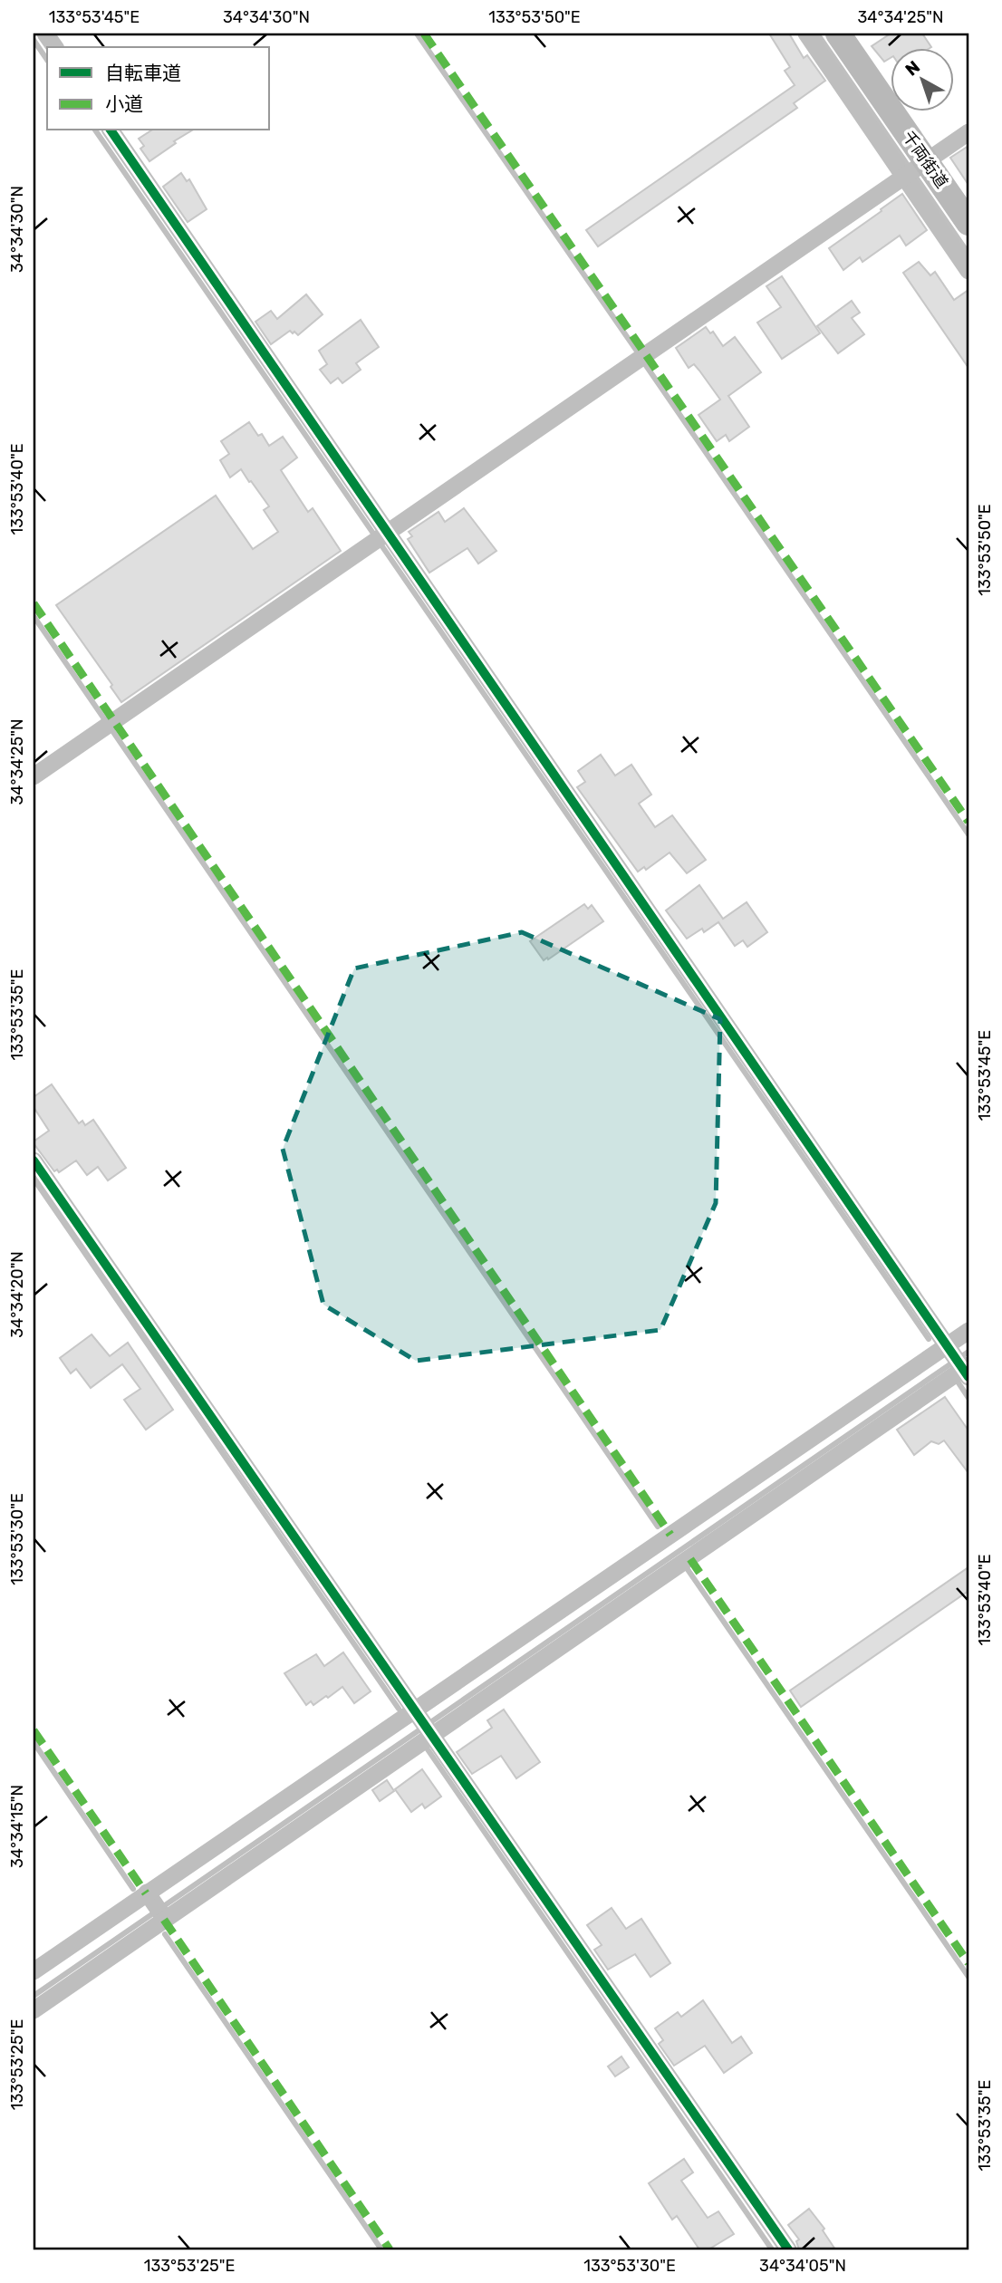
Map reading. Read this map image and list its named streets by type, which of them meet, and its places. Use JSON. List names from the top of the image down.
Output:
{
  "streets": {
    "street": ["千両街道"]
  },
  "legend": ["自転車道", "小道"],
  "north": "top left",
  "coordinates": [
    "133°53'45\"E",
    "34°34'30\"N",
    "133°53'50\"E",
    "34°34'25\"N",
    "133°53'40\"E",
    "133°53'35\"E",
    "34°34'20\"N",
    "133°53'30\"E",
    "34°34'15\"N",
    "133°53'25\"E",
    "34°34'05\"N"
  ]
}
